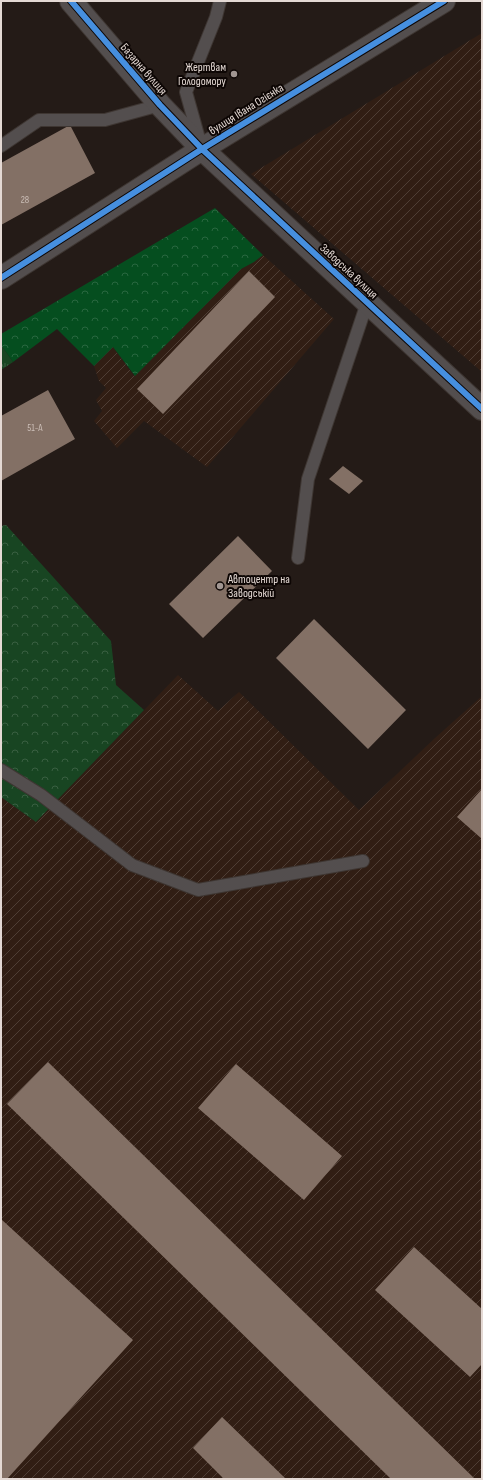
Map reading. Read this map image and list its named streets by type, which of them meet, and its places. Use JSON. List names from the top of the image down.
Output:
{
  "streets": {
    "street": ["Базарна вулиця", "вулиця Івана Огієнка", "Заводська вулиця"]
  },
  "crossings": [
    ["Базарна вулиця", "вулиця Івана Огієнка"],
    ["Базарна вулиця", "Заводська вулиця"],
    ["вулиця Івана Огієнка", "Заводська вулиця"]
  ],
  "places": ["Жертвам Голодомору", "Автоцентр на Заводській"],
  "house_numbers": ["28", "51-А"]
}
